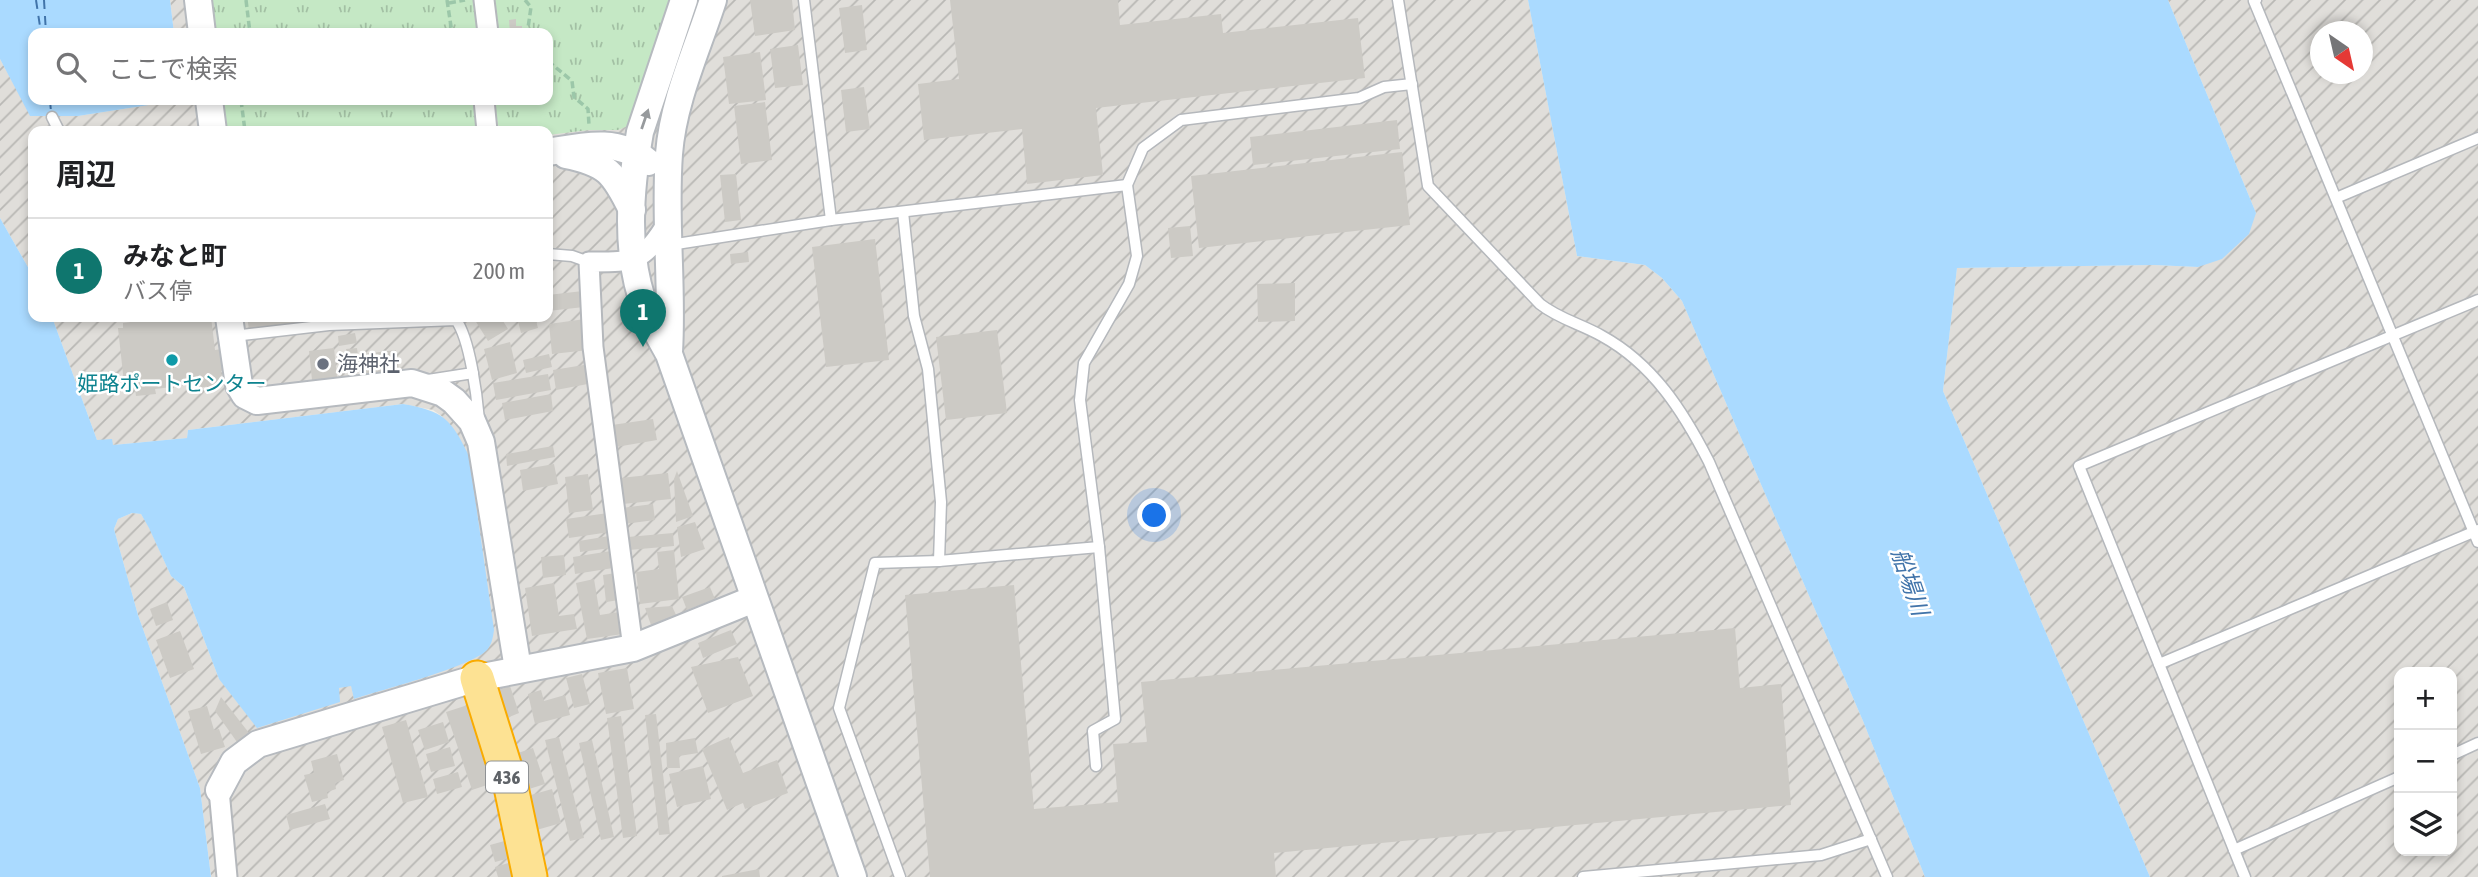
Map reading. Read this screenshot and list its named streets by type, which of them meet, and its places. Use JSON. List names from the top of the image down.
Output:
{
  "streets": {
    "highway": ["436"]
  },
  "water": ["船場川"],
  "places": ["姫路ポートセンター", "海神社"],
  "north": "bottom right",
  "page": {
    "search": "ここで検索",
    "heading": "周辺",
    "list": [
      {
        "mark": "1",
        "name": "みなと町",
        "note": "バス停",
        "value": "200 m"
      }
    ],
    "pins": "1",
    "map_buttons": ["+", "−"]
  }
}
